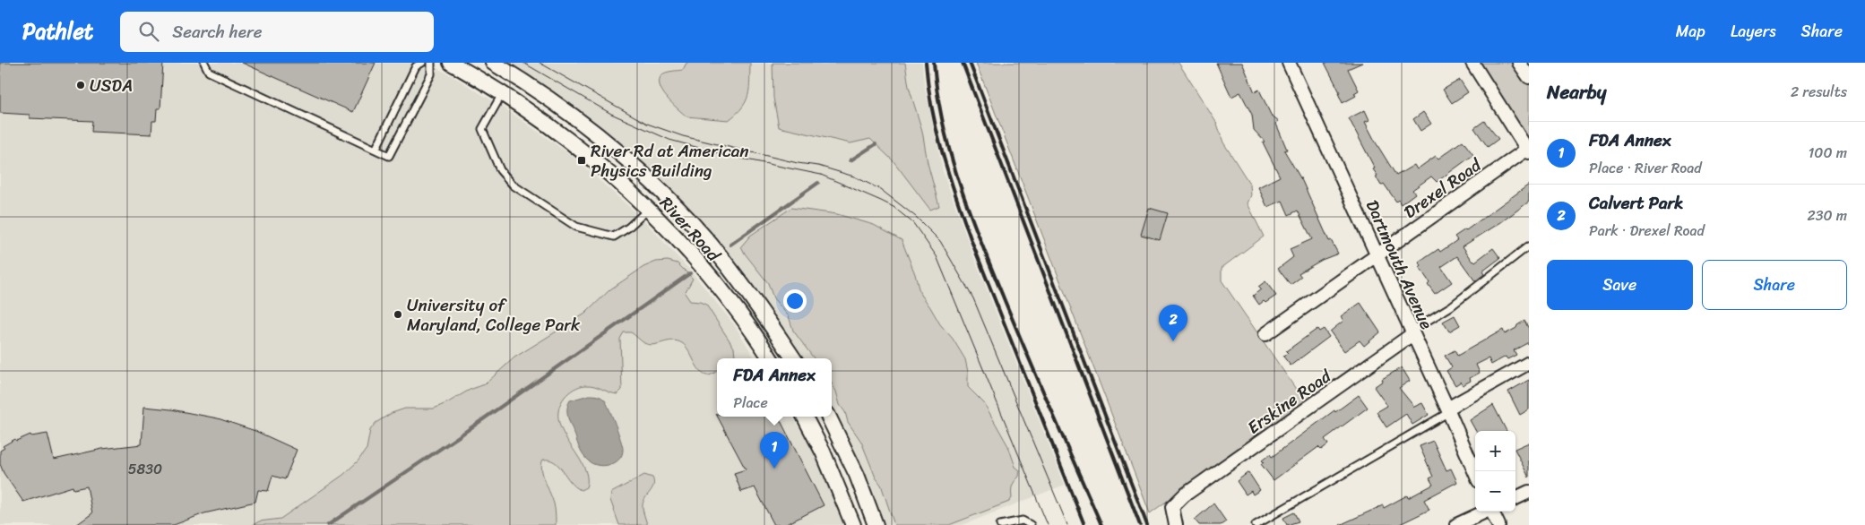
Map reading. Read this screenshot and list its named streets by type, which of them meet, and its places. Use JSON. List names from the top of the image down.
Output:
{
  "streets": {
    "street": [
      "Drexel Road",
      "River Road",
      "Dartmouth Avenue",
      "Erskine Road"
    ]
  },
  "crossings": [
    ["Drexel Road", "Dartmouth Avenue"],
    ["Dartmouth Avenue", "Erskine Road"]
  ],
  "places": {
    "other": ["USDA", "University of Maryland, College Park"],
    "transit": ["River Rd at American Physics Building"]
  },
  "house_numbers": ["5830"],
  "page": {
    "header": "Pathlet",
    "search": "Search here",
    "nav": ["Map", "Layers", "Share"],
    "heading": ["Nearby", "2 results"],
    "list": [
      {
        "mark": "1",
        "name": "FDA Annex",
        "note": "Place · River Road",
        "value": "100 m"
      },
      {
        "mark": "2",
        "name": "Calvert Park",
        "note": "Park · Drexel Road",
        "value": "230 m"
      }
    ],
    "buttons": ["Save", "Share"],
    "pins": ["2", "1"],
    "popup": ["FDA Annex", "Place"],
    "map_buttons": ["+", "−"]
  }
}
